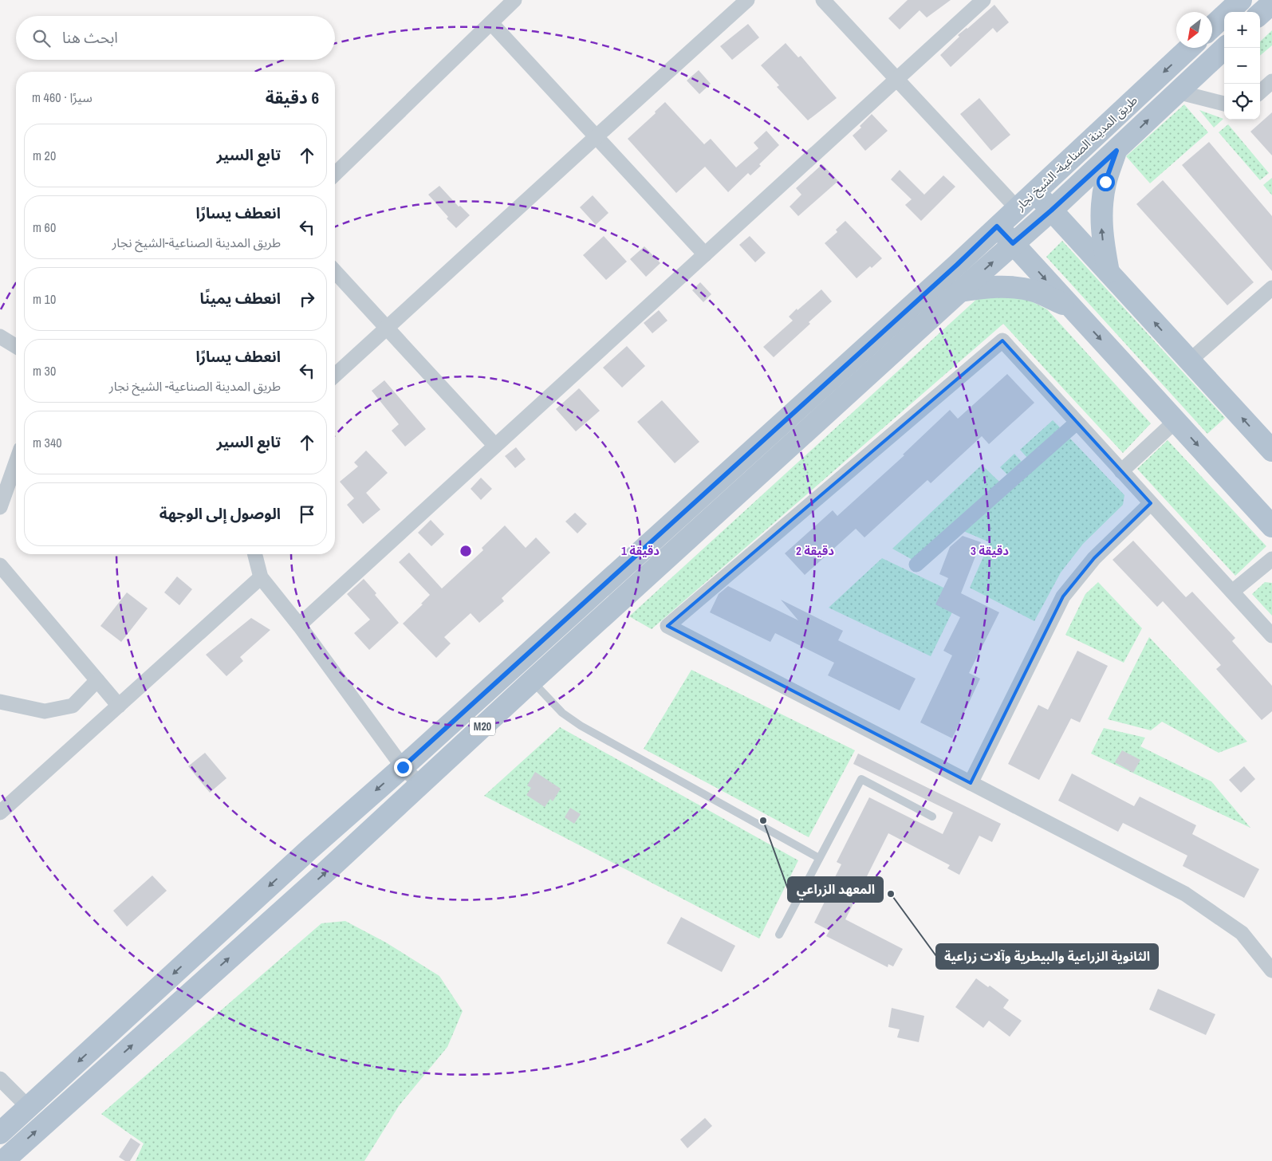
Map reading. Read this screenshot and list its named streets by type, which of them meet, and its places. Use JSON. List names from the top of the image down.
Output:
{
  "streets": {
    "main road": ["طريق المدينة الصناعية- الشيخ نجار", "M20"]
  },
  "crossings": [
    ["طريق المدينة الصناعية- الشيخ نجار", "M20"]
  ],
  "places": ["المعهد الزراعي", "الثانوية الزراعية والبيطرية وآلات زراعية"],
  "north": "bottom left",
  "page": {
    "map_buttons": ["+", "−"],
    "search": "ابحث هنا",
    "heading": ["6 دقيقة", "سيرًا · 460 m"],
    "list": [
      ["تابع السير", "20 m"],
      ["انعطف يسارًا", "طريق المدينة الصناعية-الشيخ نجار", "60 m"],
      ["انعطف يمينًا", "10 m"],
      ["انعطف يسارًا", "طريق المدينة الصناعية- الشيخ نجار", "30 m"],
      ["تابع السير", "340 m"],
      "الوصول إلى الوجهة"
    ]
  },
  "rings": ["1 دقيقة", "2 دقيقة", "3 دقيقة"]
}
